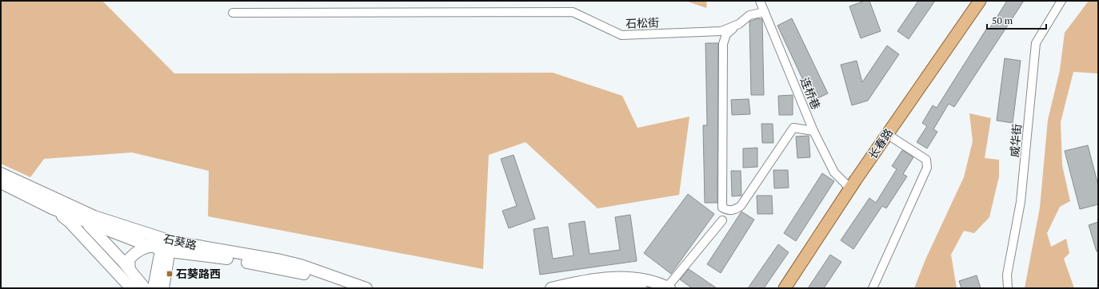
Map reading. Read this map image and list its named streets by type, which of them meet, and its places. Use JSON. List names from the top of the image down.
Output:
{
  "streets": {
    "main road": ["长春路", "石葵路"],
    "street": ["石松街", "连桥巷", "威华街"]
  },
  "crossings": [
    ["石松街", "连桥巷"],
    ["连桥巷", "长春路"]
  ],
  "places": {
    "transit": ["石葵路西"]
  },
  "scale_bar": "50 m"
}
